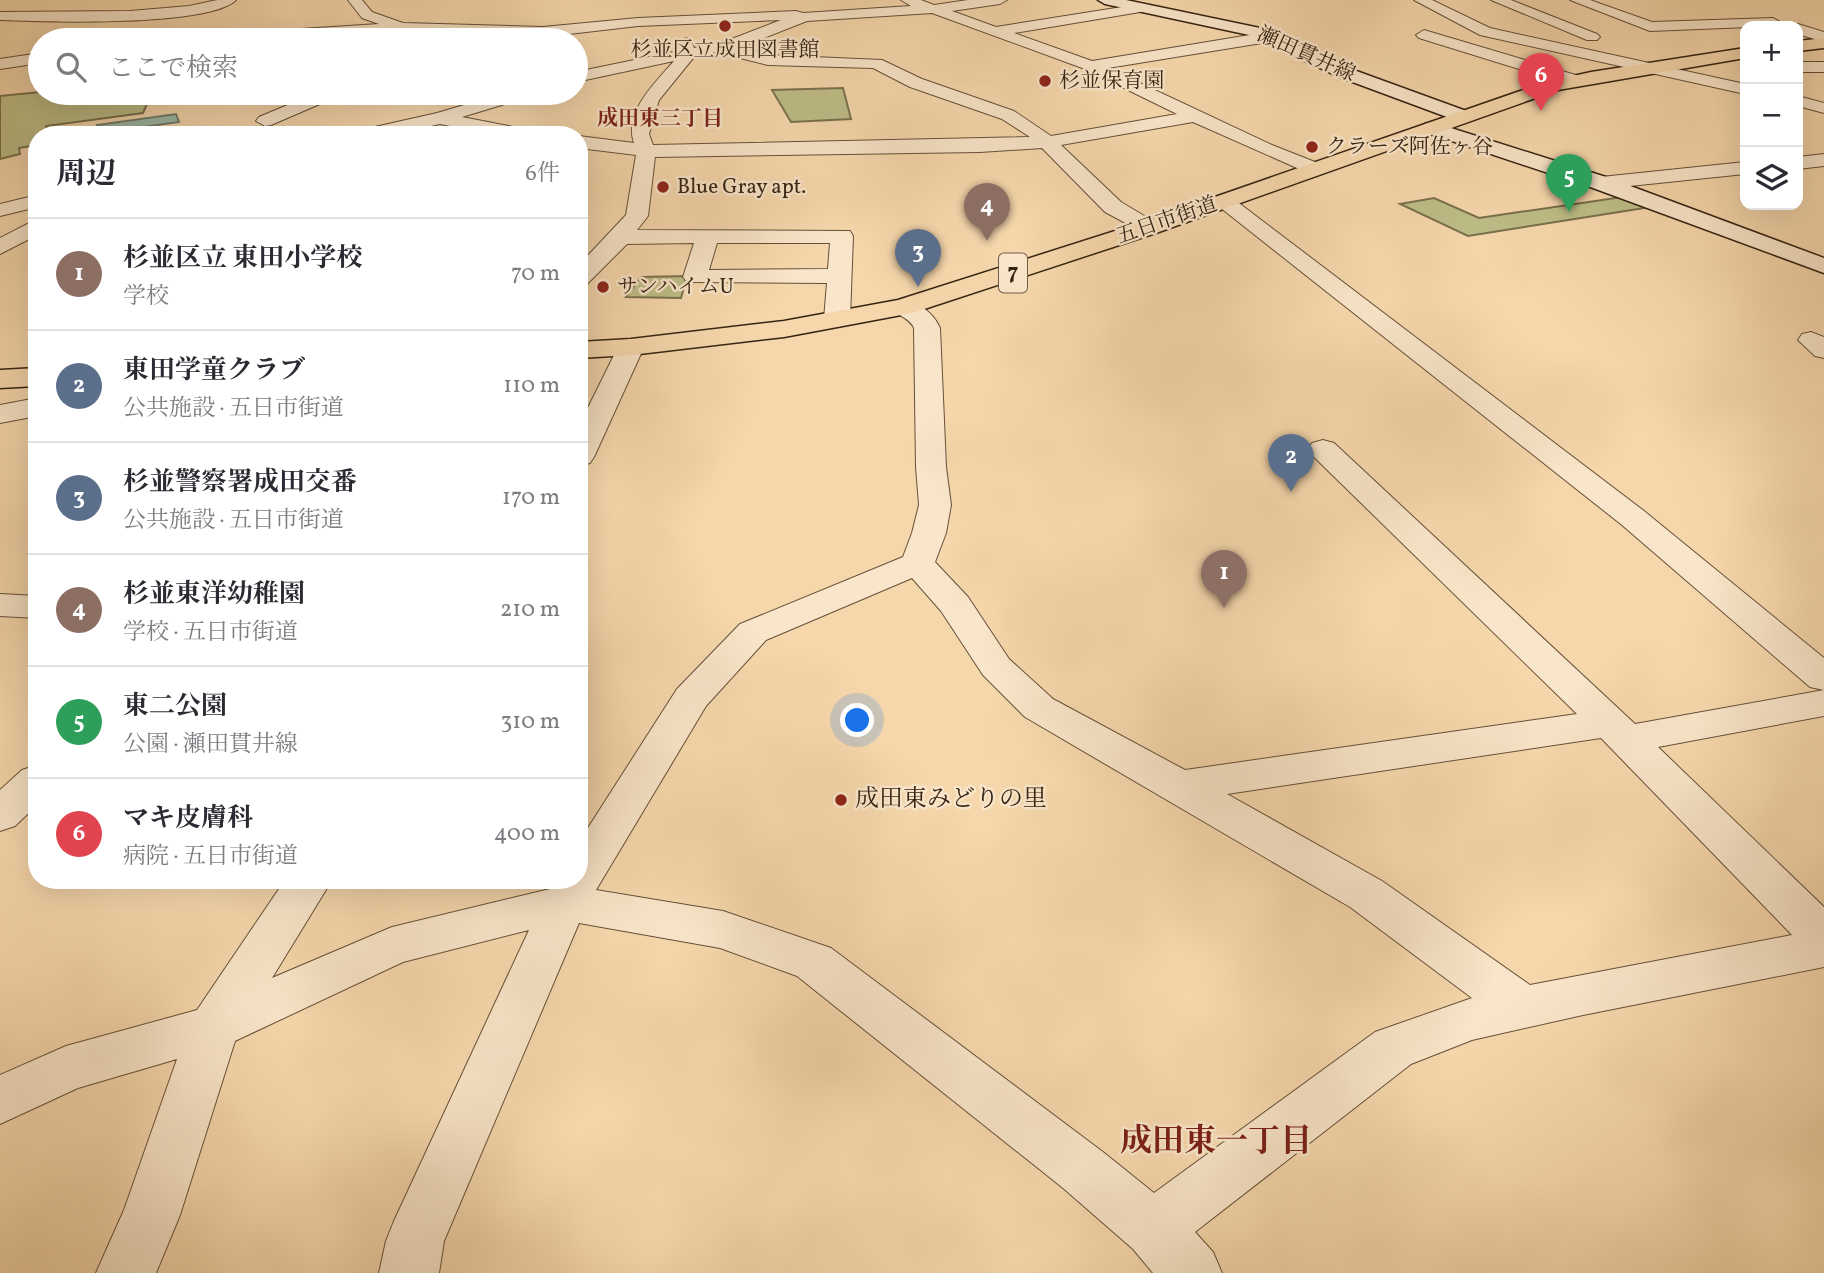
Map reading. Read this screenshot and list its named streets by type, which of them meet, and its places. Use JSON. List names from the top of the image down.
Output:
{
  "streets": {
    "main road": ["瀬田貫井線", "五日市街道", "7"]
  },
  "crossings": [
    ["瀬田貫井線", "五日市街道"]
  ],
  "districts": ["成田東三丁目", "成田東一丁目"],
  "places": [
    "杉並区立成田図書館",
    "杉並保育園",
    "クラーズ阿佐ヶ谷",
    "Blue Gray apt.",
    "サンハイムU",
    "成田東みどりの里"
  ],
  "page": {
    "map_buttons": ["+", "−"],
    "search": "ここで検索",
    "pins": [
      "6",
      "5",
      "4",
      "3",
      "2",
      "1"
    ],
    "heading": ["周辺", "6件"],
    "list": [
      {
        "mark": "1",
        "name": "杉並区立 東田小学校",
        "note": "学校",
        "value": "70 m"
      },
      {
        "mark": "2",
        "name": "東田学童クラブ",
        "note": "公共施設 · 五日市街道",
        "value": "110 m"
      },
      {
        "mark": "3",
        "name": "杉並警察署成田交番",
        "note": "公共施設 · 五日市街道",
        "value": "170 m"
      },
      {
        "mark": "4",
        "name": "杉並東洋幼稚園",
        "note": "学校 · 五日市街道",
        "value": "210 m"
      },
      {
        "mark": "5",
        "name": "東二公園",
        "note": "公園 · 瀬田貫井線",
        "value": "310 m"
      },
      {
        "mark": "6",
        "name": "マキ皮膚科",
        "note": "病院 · 五日市街道",
        "value": "400 m"
      }
    ]
  }
}
